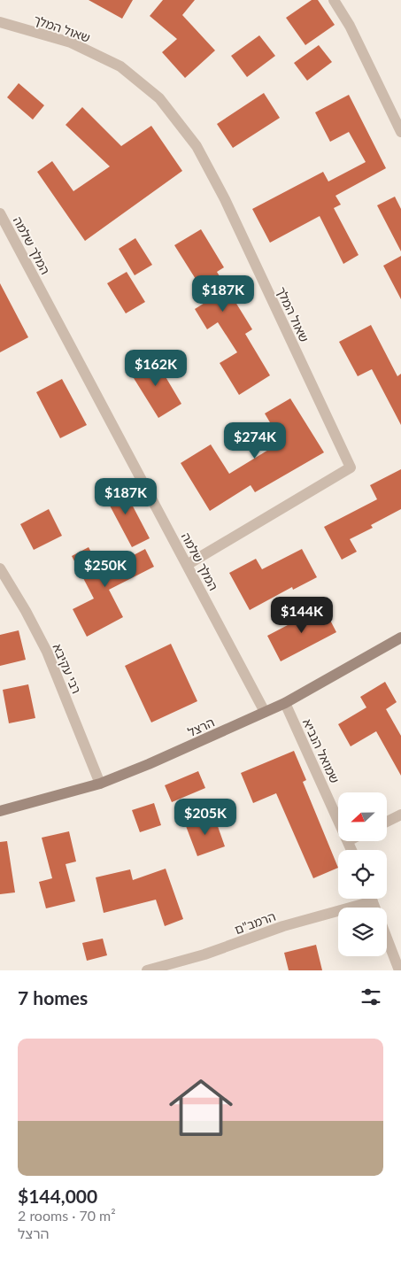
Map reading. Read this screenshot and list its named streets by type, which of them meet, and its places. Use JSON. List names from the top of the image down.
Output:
{
  "streets": {
    "street": [
      "שאול המלך",
      "המלך שלמה",
      "רבי עקיבא",
      "הרצל",
      "שמואל הנביא",
      "הרמב\"ם"
    ]
  },
  "crossings": [
    ["שאול המלך", "המלך שלמה"],
    ["המלך שלמה", "הרצל"],
    ["רבי עקיבא", "הרצל"],
    ["הרצל", "שמואל הנביא"]
  ],
  "north": "left",
  "page": {
    "price": [
      "$187K",
      "$162K",
      "$274K",
      "$187K",
      "$250K",
      "$144K",
      "$205K"
    ],
    "heading": "7 homes",
    "list": [
      {
        "name": "$144,000",
        "note": "2 rooms · 70 m² · הרצל"
      }
    ]
  }
}
